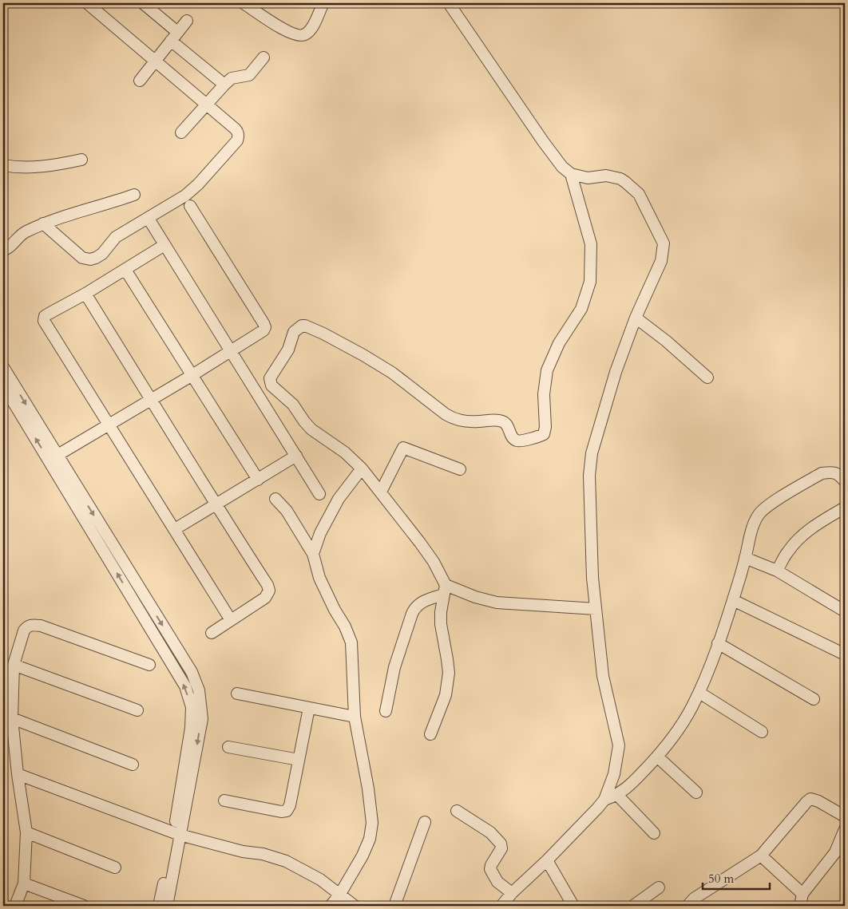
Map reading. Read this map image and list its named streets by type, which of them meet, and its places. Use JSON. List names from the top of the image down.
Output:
{
  "scale_bar": "50 m"
}
